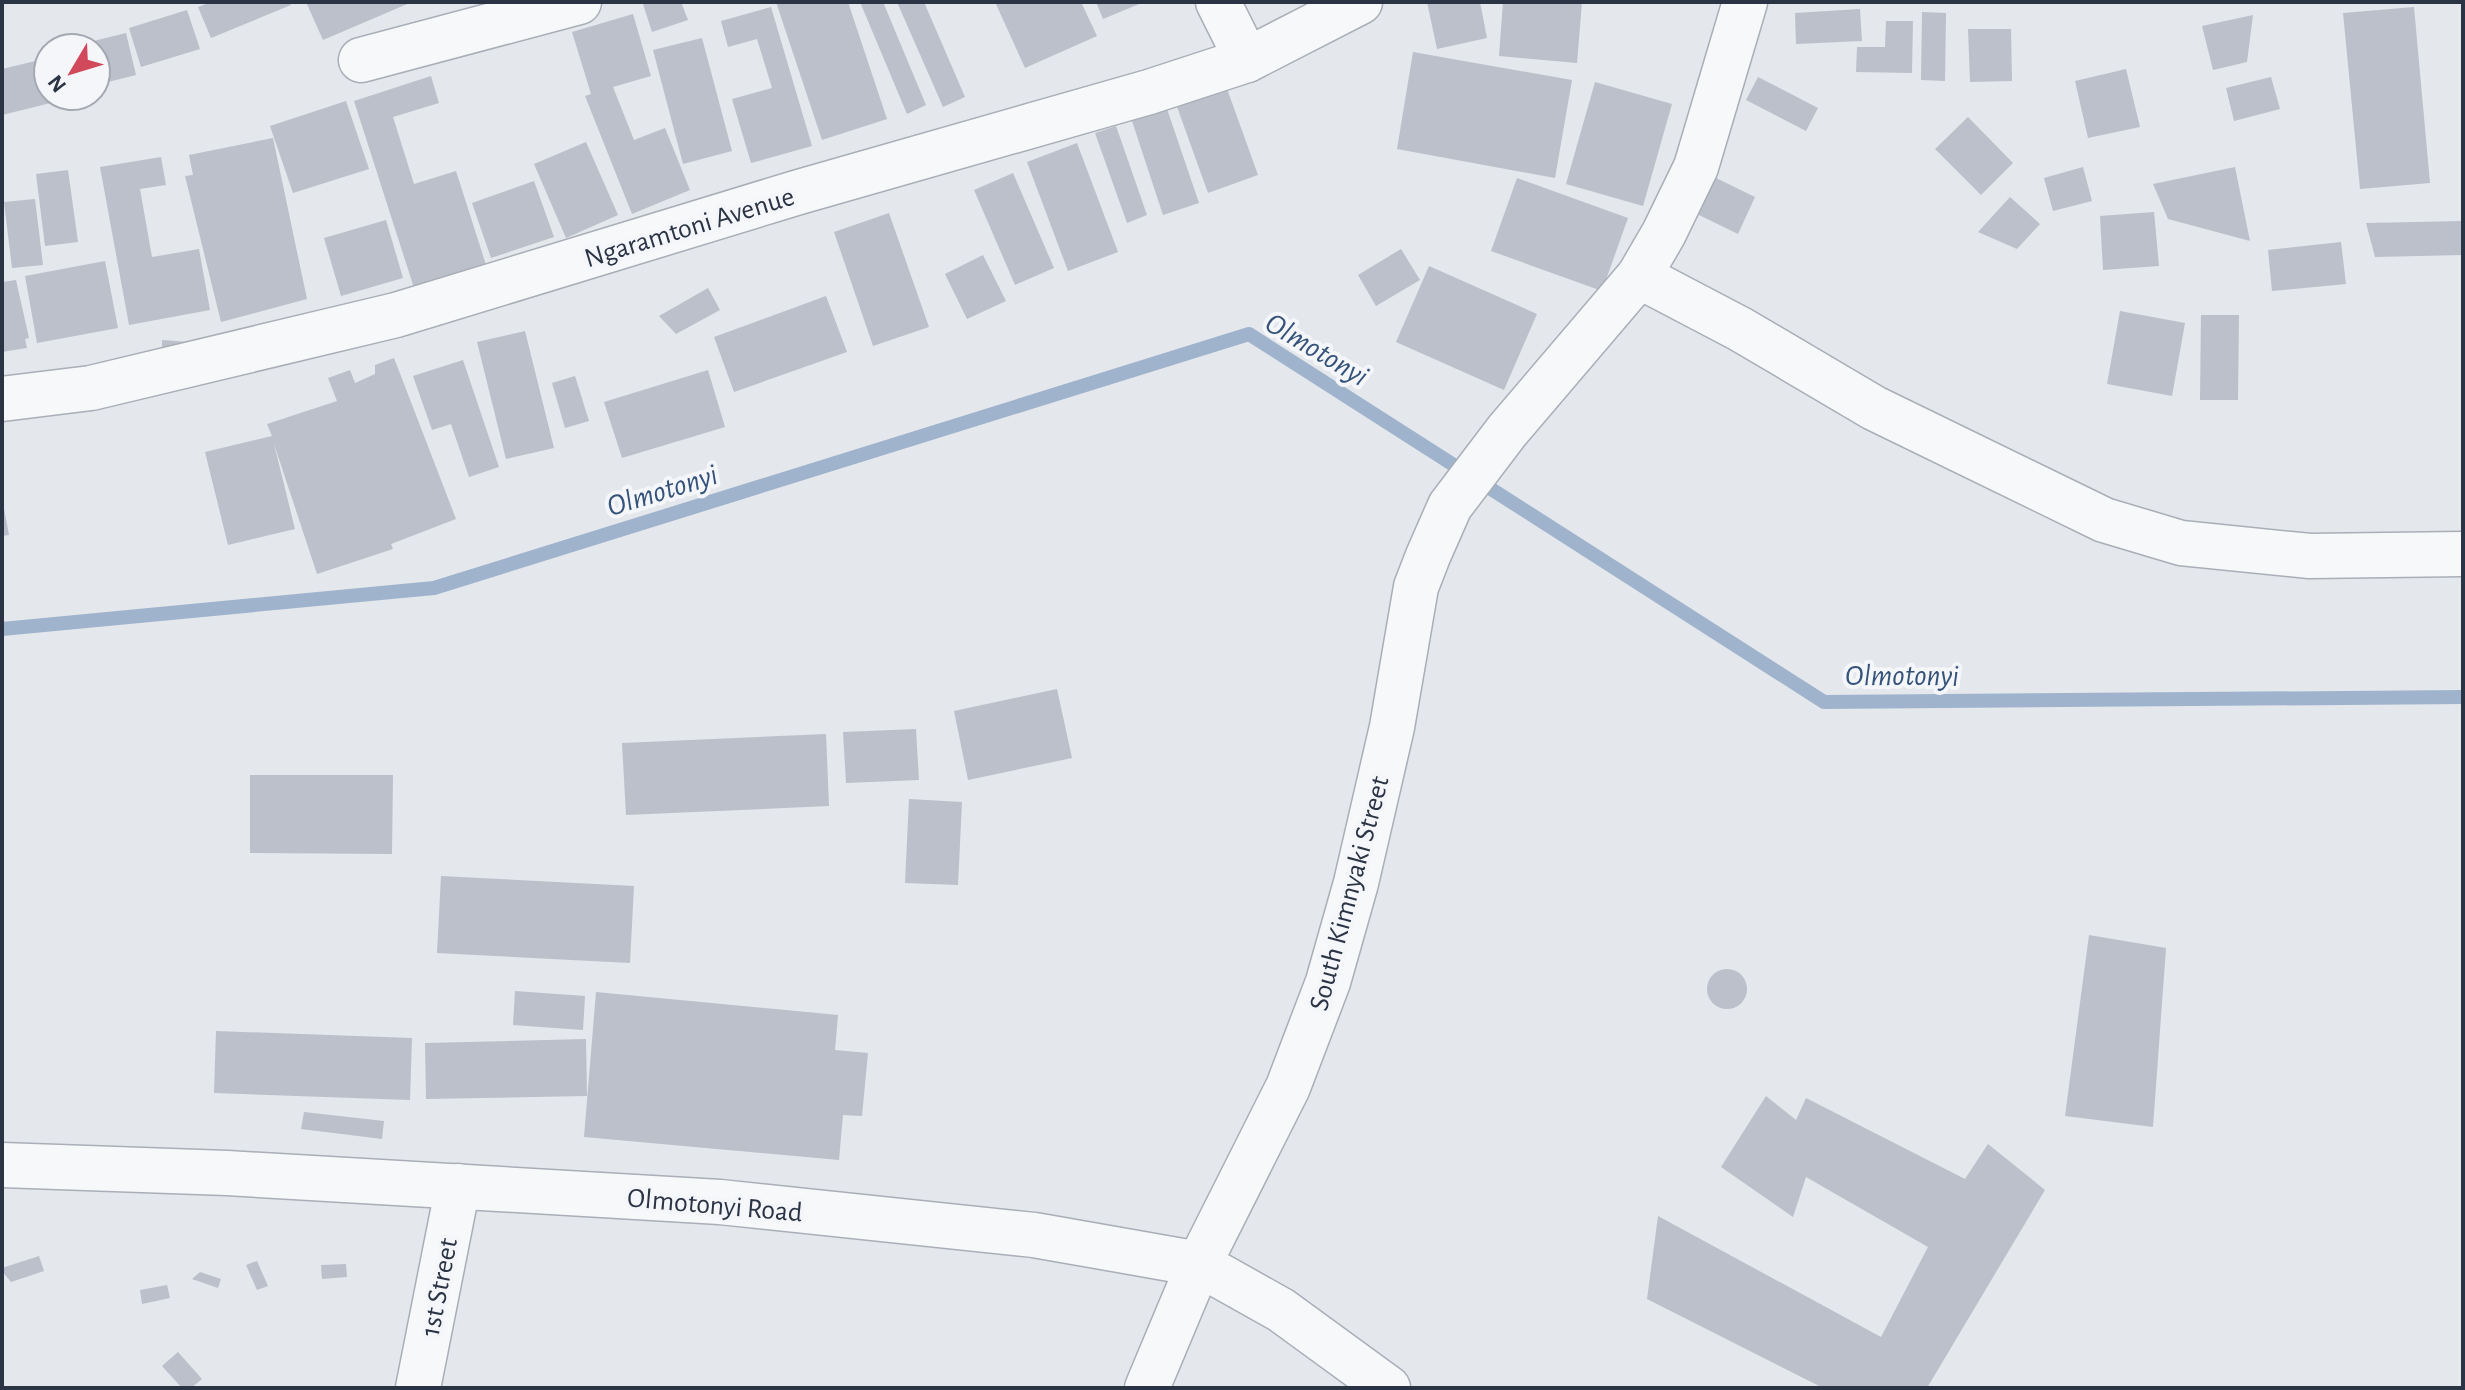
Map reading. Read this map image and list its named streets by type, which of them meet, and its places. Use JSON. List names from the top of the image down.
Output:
{
  "streets": {
    "street": [
      "Ngaramtoni Avenue",
      "South Kimnyaki Street",
      "Olmotonyi Road",
      "1st Street"
    ]
  },
  "crossings": [
    ["South Kimnyaki Street", "Olmotonyi Road"],
    ["Olmotonyi Road", "1st Street"]
  ],
  "water": ["Olmotonyi"],
  "north": "bottom left"
}
